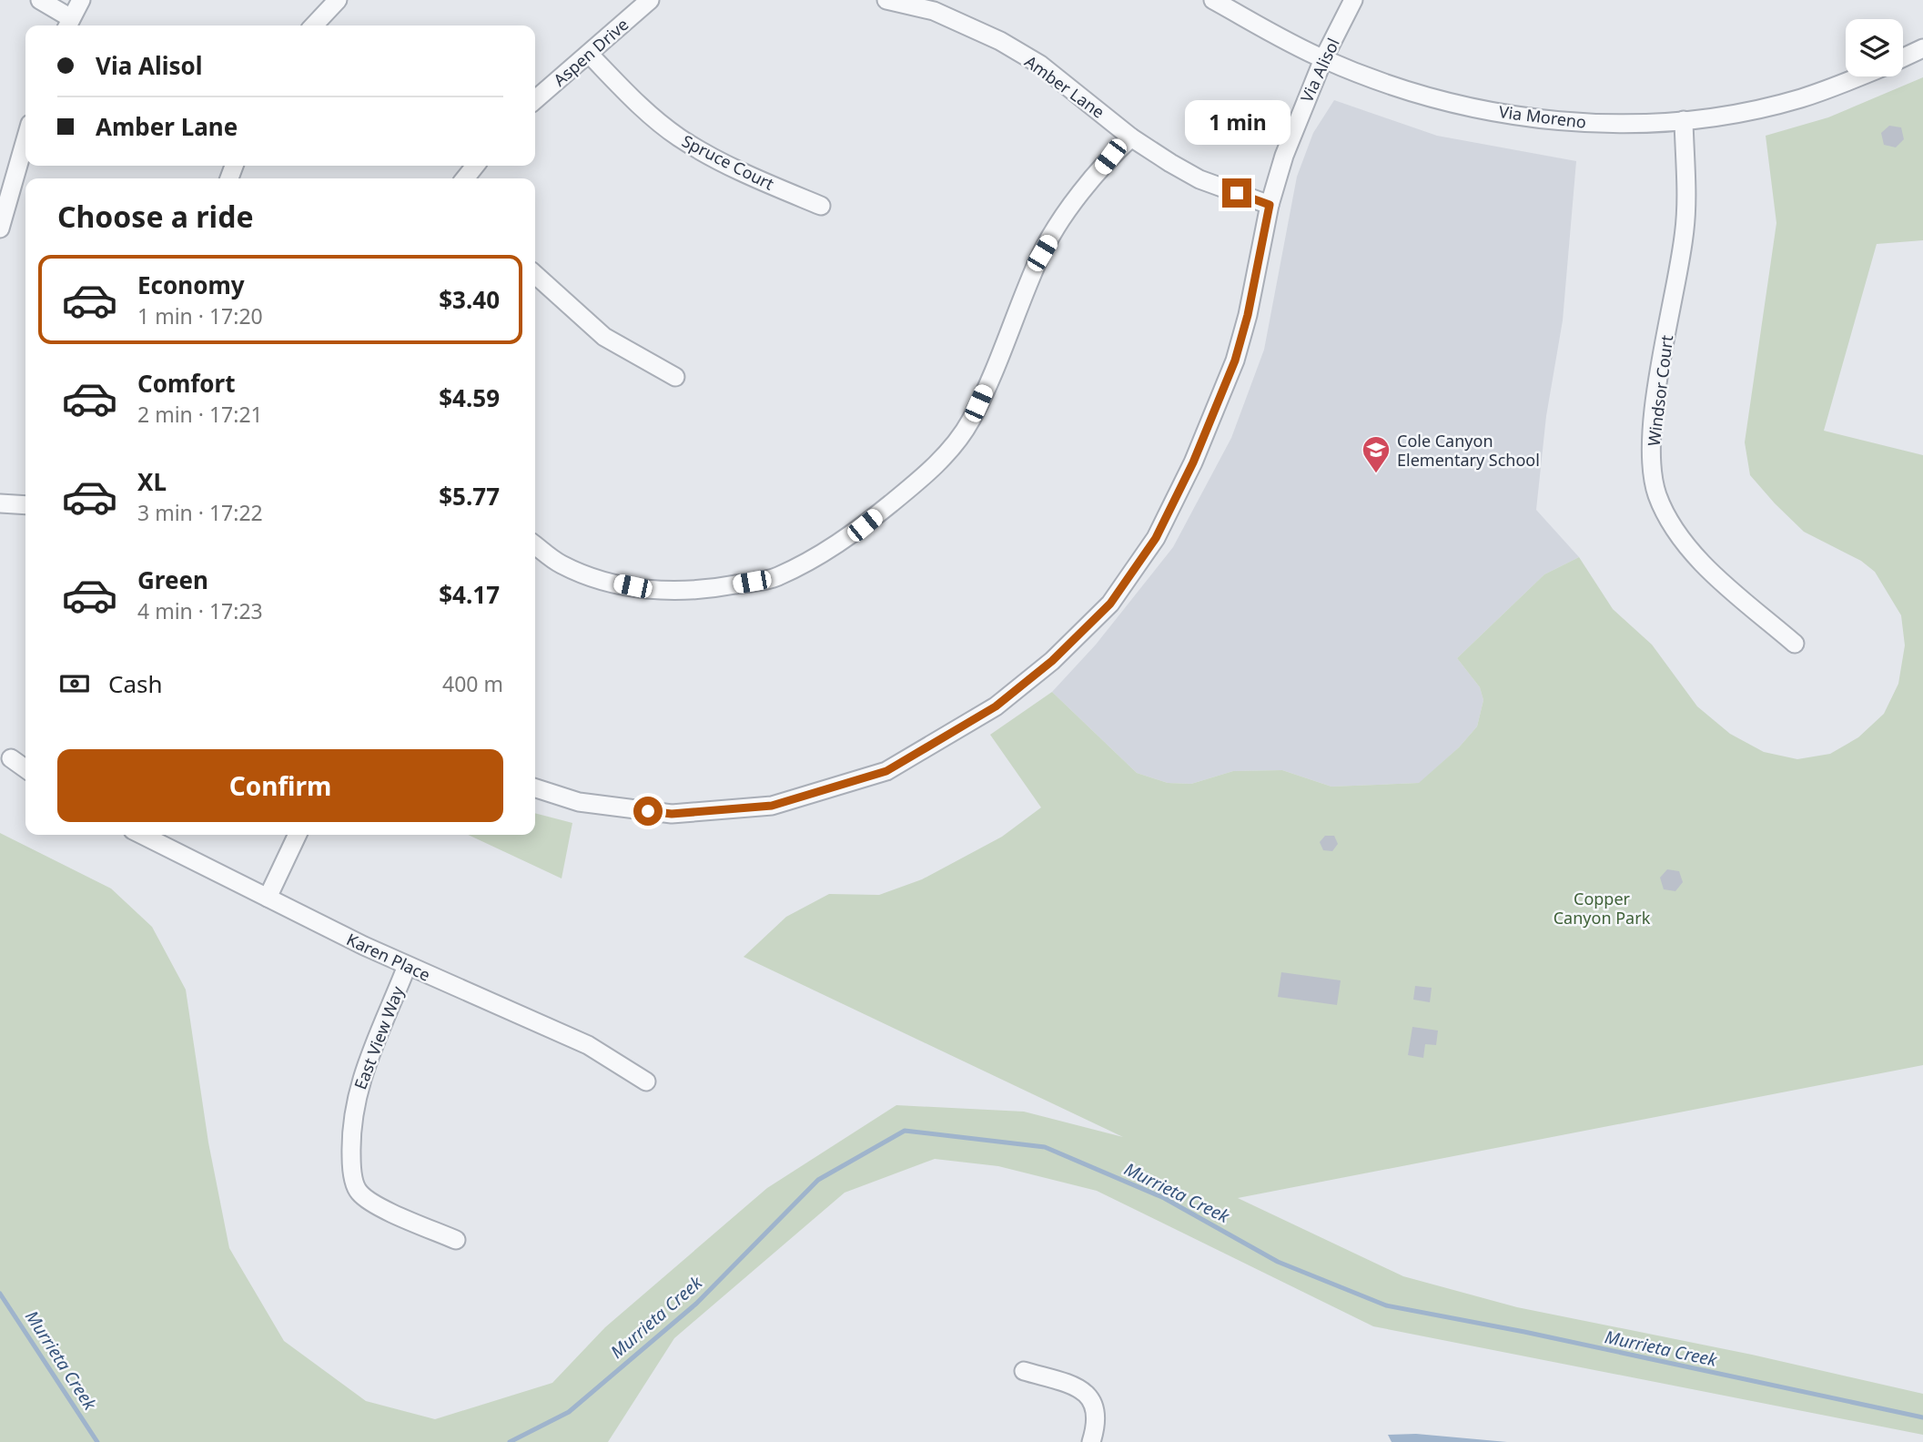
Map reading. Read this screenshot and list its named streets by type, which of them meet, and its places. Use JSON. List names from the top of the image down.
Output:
{
  "streets": {
    "street": [
      "Aspen Drive",
      "Via Alisol",
      "Amber Lane",
      "Via Moreno",
      "Spruce Court",
      "Windsor Court",
      "Karen Place",
      "East View Way"
    ]
  },
  "crossings": [
    ["Aspen Drive", "Spruce Court"],
    ["Via Alisol", "Amber Lane"],
    ["Via Alisol", "Via Moreno"],
    ["Via Moreno", "Windsor Court"],
    ["Karen Place", "East View Way"]
  ],
  "water": ["Murrieta Creek"],
  "parks": ["Copper Canyon Park"],
  "places": {
    "school or university": ["Cole Canyon Elementary School"]
  },
  "page": {
    "banner": ["Via Alisol", "Amber Lane"],
    "bubble": "1 min",
    "heading": "Choose a ride",
    "list": [
      {
        "name": "Economy",
        "note": "1 min · 17:20",
        "value": "$3.40"
      },
      {
        "name": "Comfort",
        "note": "2 min · 17:21",
        "value": "$4.59"
      },
      {
        "name": "XL",
        "note": "3 min · 17:22",
        "value": "$5.77"
      },
      {
        "name": "Green",
        "note": "4 min · 17:23",
        "value": "$4.17"
      }
    ],
    "pay": ["Cash", "400 m"],
    "buttons": "Confirm"
  }
}
